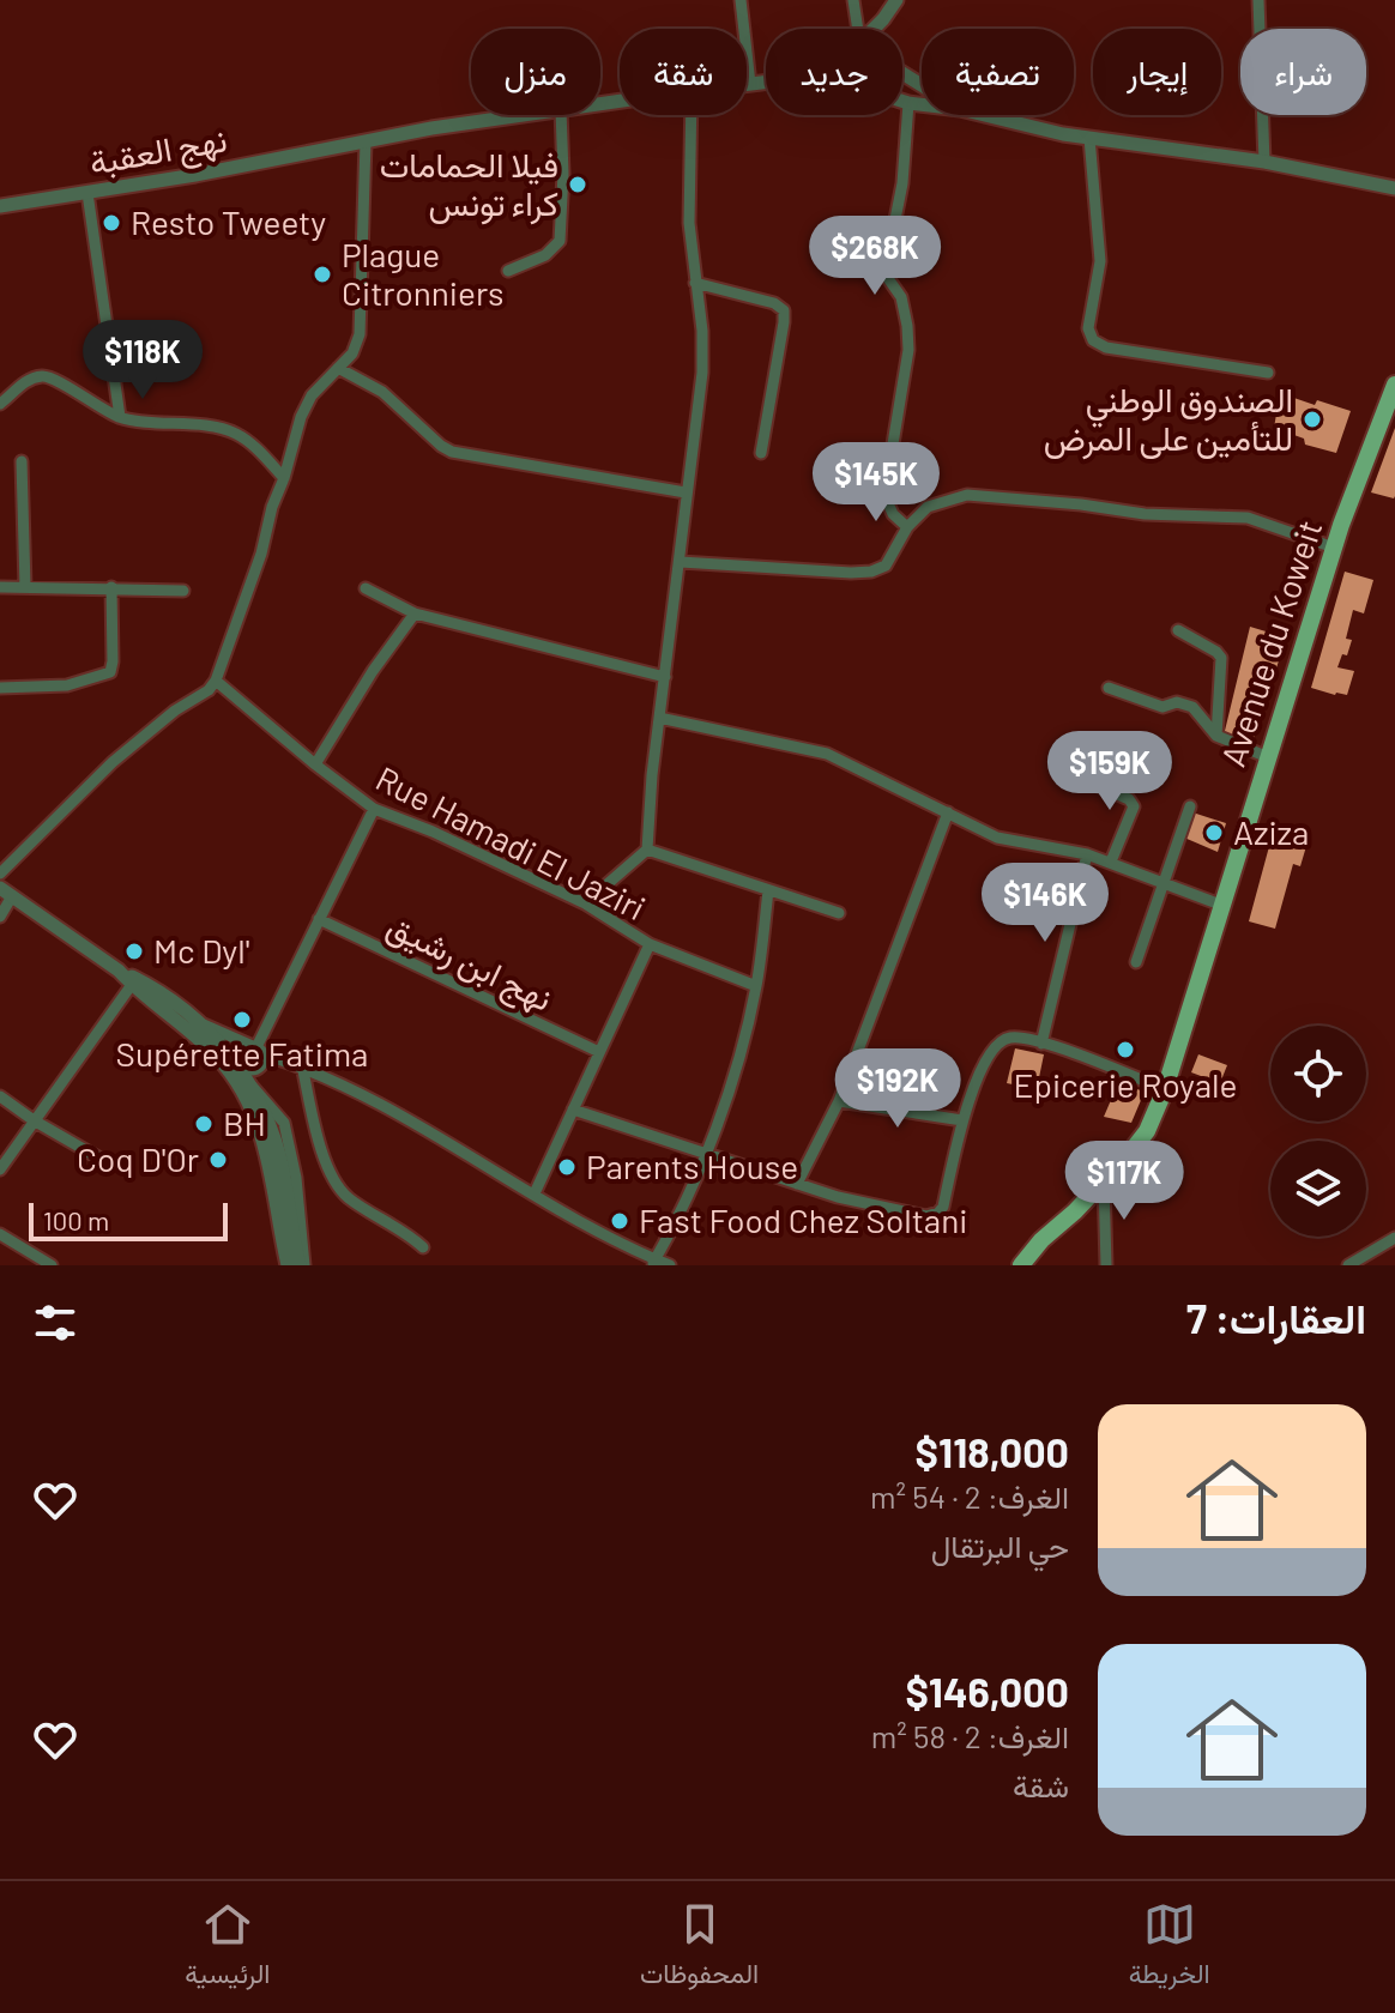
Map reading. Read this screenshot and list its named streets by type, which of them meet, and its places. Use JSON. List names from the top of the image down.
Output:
{
  "streets": {
    "main road": ["Avenue du Koweit"],
    "street": ["نهج العقبة", "Rue Hamadi El Jaziri", "نهج ابن رشيق"]
  },
  "places": [
    "فيلا الحمامات كراء تونس",
    "Resto Tweety",
    "Plague Citronniers",
    "الصندوق الوطني للتأمين على المرض",
    "Aziza",
    "Mc Dyl'",
    "Supérette Fatima",
    "Epicerie Royale",
    "BH",
    "Coq D'Or",
    "Parents House",
    "Fast Food Chez Soltani"
  ],
  "scale_bar": "100 m",
  "page": {
    "chip": [
      "شراء",
      "إيجار",
      "تصفية",
      "جديد",
      "شقة",
      "منزل"
    ],
    "price": [
      "$268K",
      "$118K",
      "$145K",
      "$159K",
      "$146K",
      "$192K",
      "$117K"
    ],
    "scale": "100 m",
    "heading": "العقارات: 7",
    "list": [
      {
        "name": "$118,000",
        "note": "الغرف: 2 · 54 m² · حي البرتقال"
      },
      {
        "name": "$146,000",
        "note": "الغرف: 2 · 58 m² · شقة"
      }
    ],
    "tabs": ["الخريطة", "المحفوظات", "الرئيسية"]
  }
}
